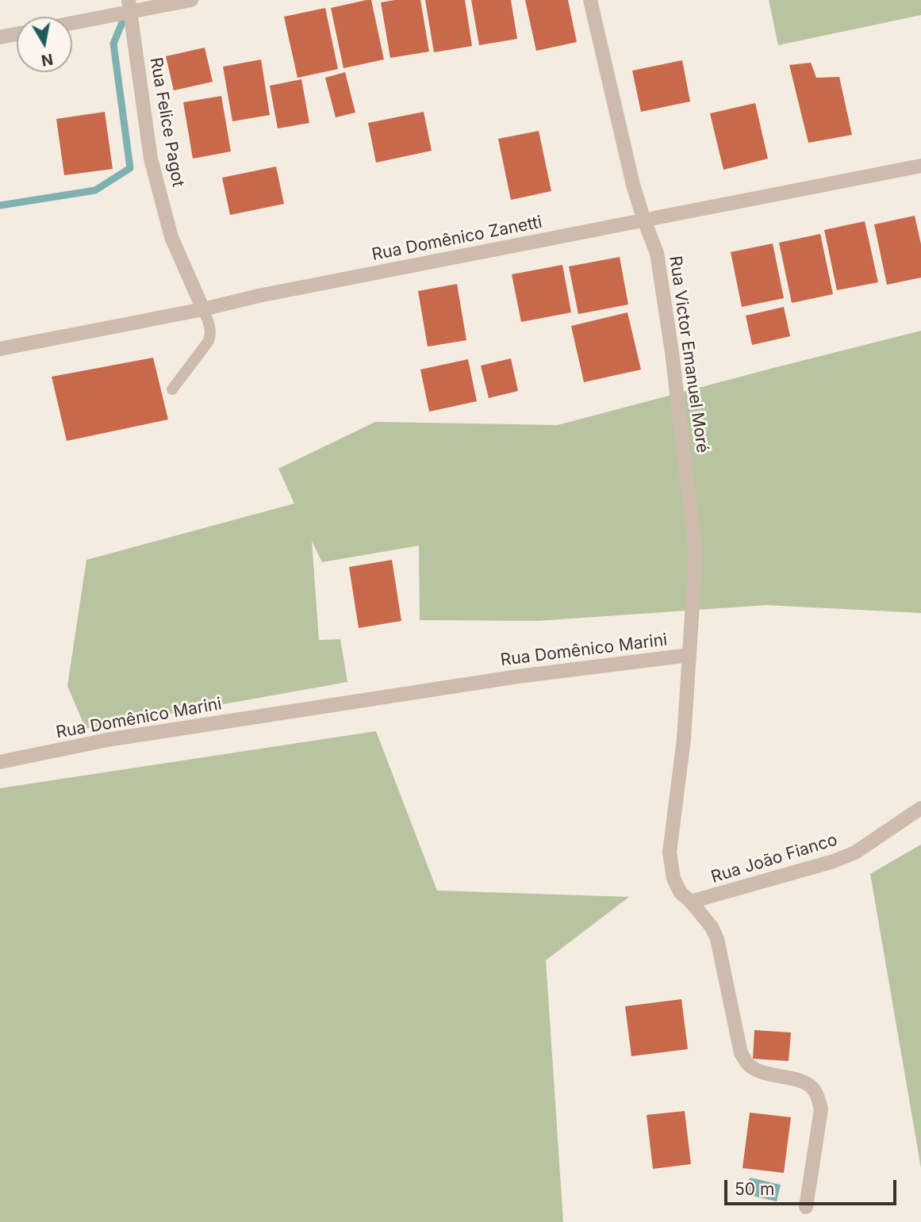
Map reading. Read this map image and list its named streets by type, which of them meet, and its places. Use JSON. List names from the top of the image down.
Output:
{
  "streets": {
    "street": [
      "Rua Felice Pagot",
      "Rua Domênico Zanetti",
      "Rua Victor Emanuel Moré",
      "Rua Domênico Marini",
      "Rua João Fianco"
    ]
  },
  "crossings": [
    ["Rua Felice Pagot", "Rua Domênico Zanetti"],
    ["Rua Domênico Zanetti", "Rua Victor Emanuel Moré"],
    ["Rua Victor Emanuel Moré", "Rua Domênico Marini"],
    ["Rua Domênico Marini", "Rua João Fianco"]
  ],
  "scale_bar": "50 m",
  "north": "bottom"
}
